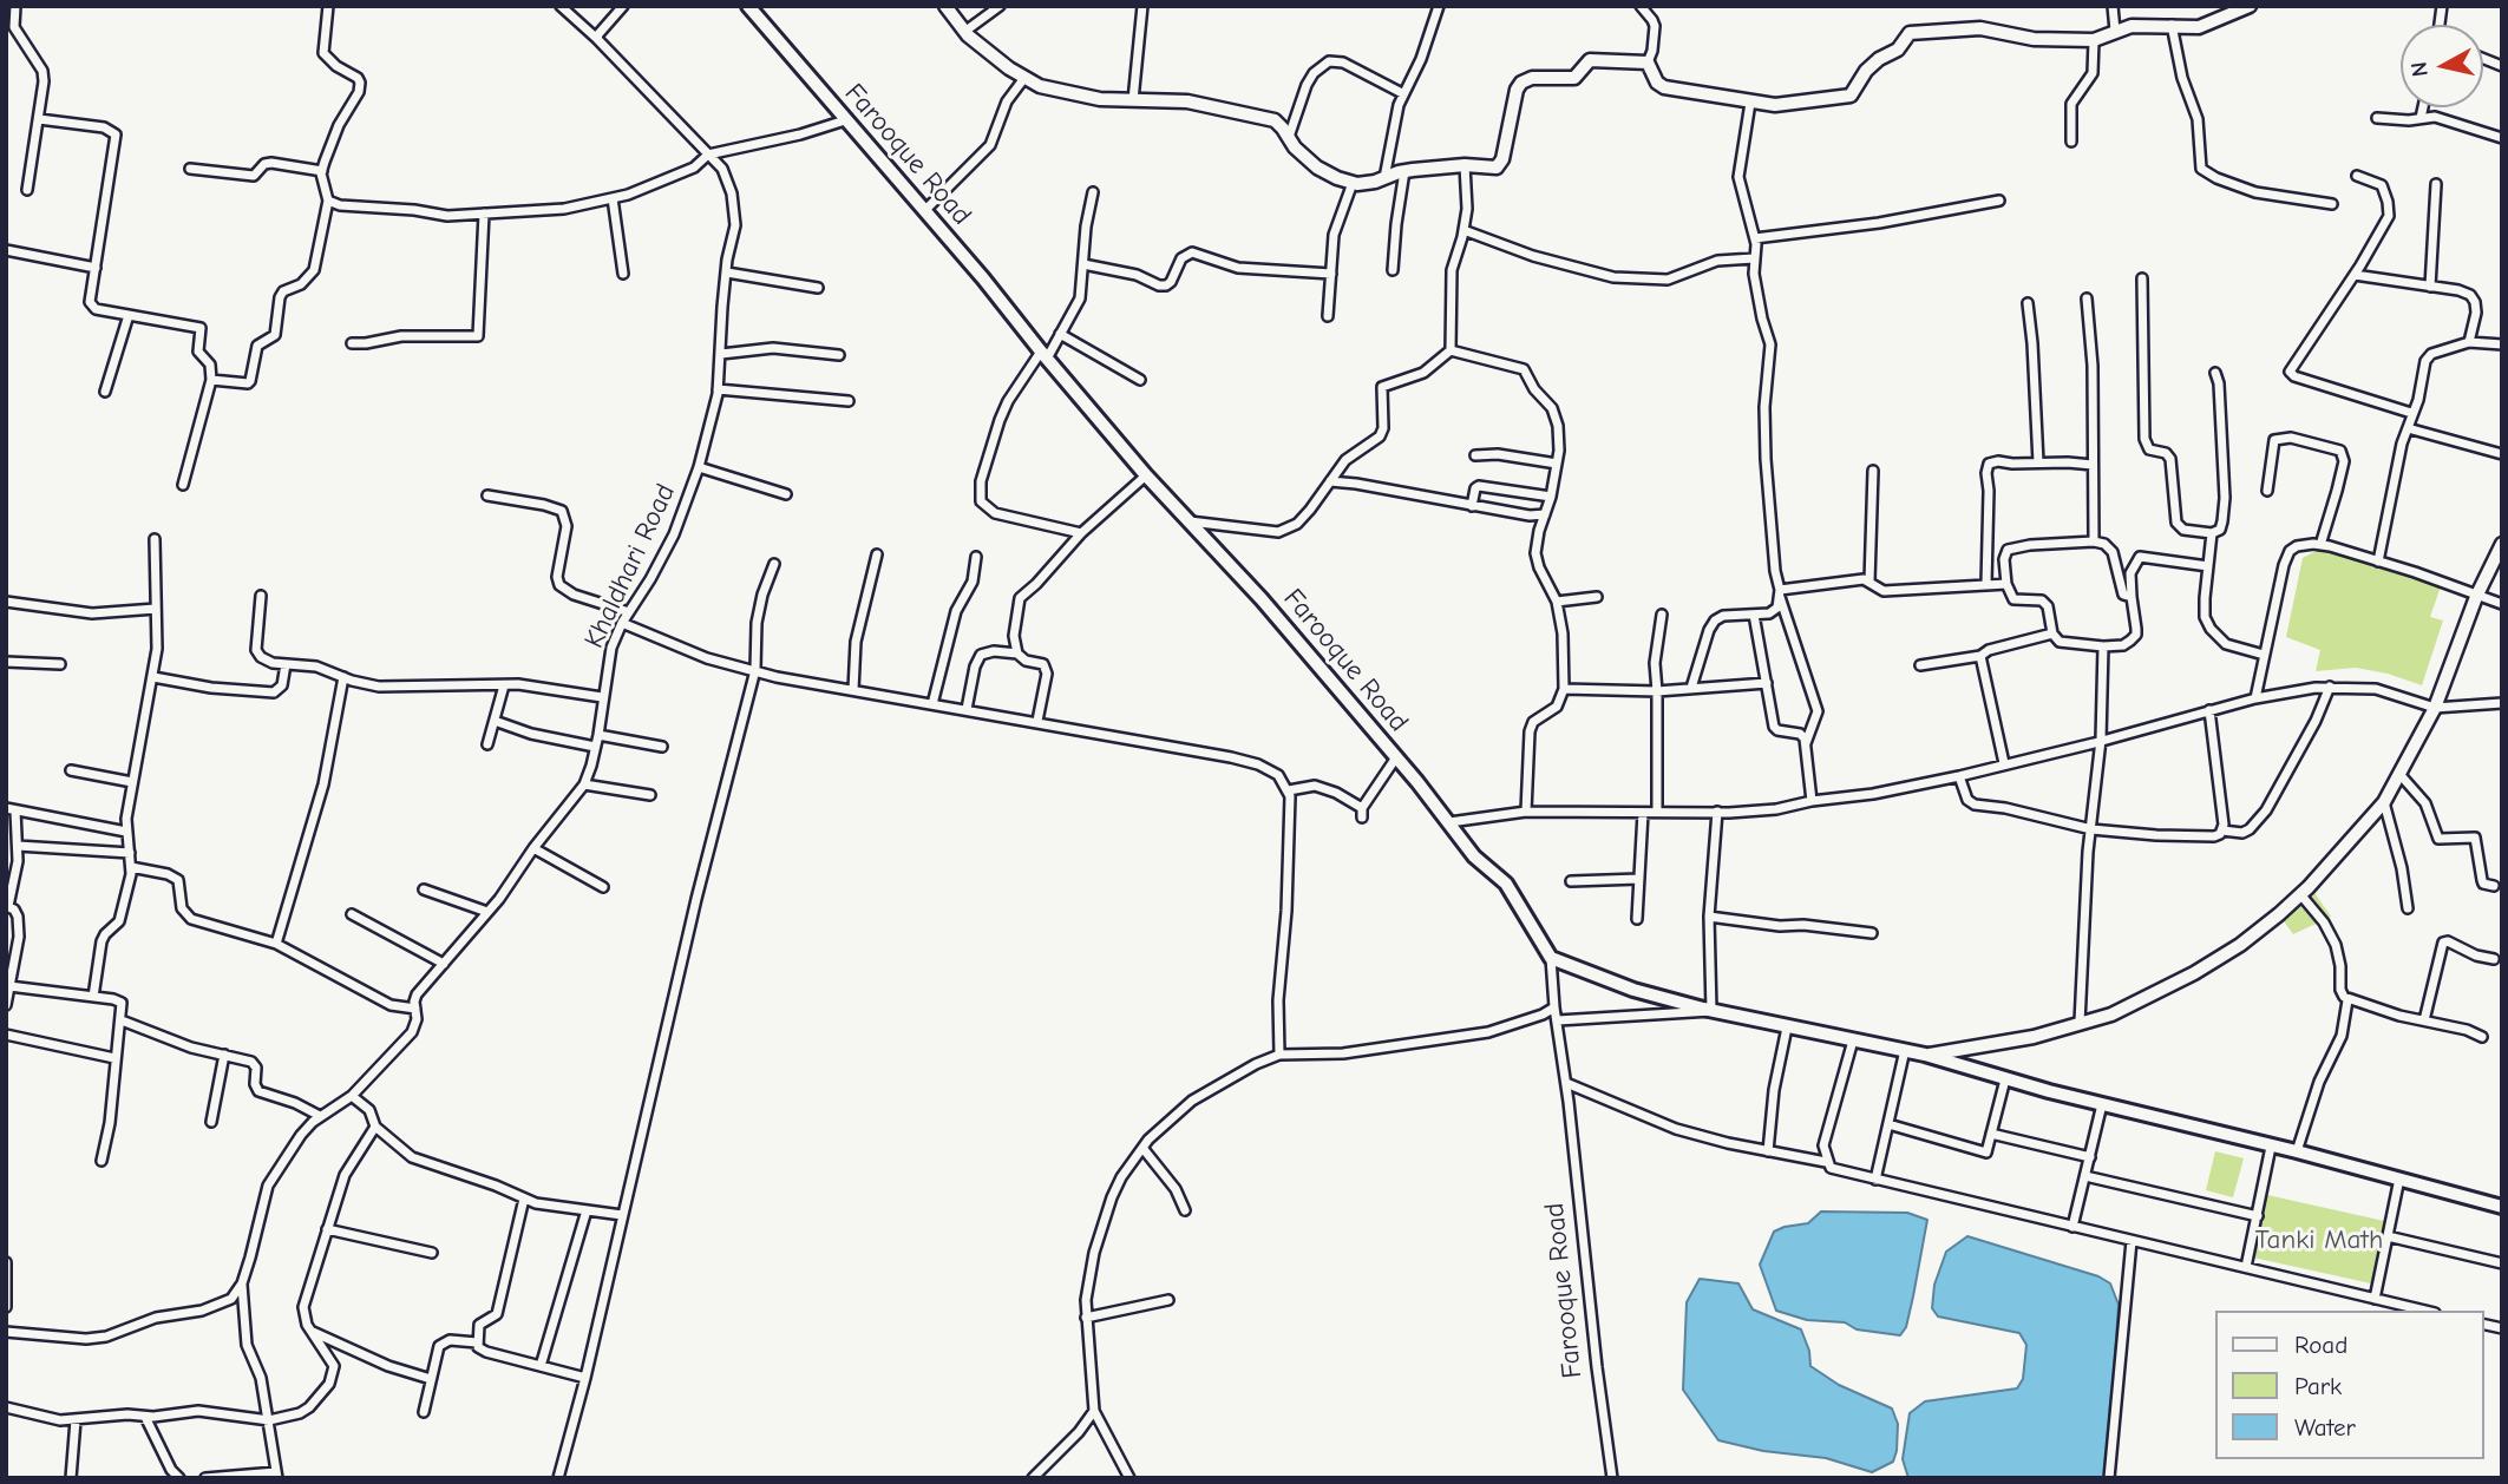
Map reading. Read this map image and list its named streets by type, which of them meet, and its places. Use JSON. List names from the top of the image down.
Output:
{
  "streets": {
    "main road": ["Farooque Road"],
    "street": ["Khaldhari Road"]
  },
  "parks": ["Tanki Math"],
  "legend": ["Road", "Park", "Water"],
  "north": "left"
}
